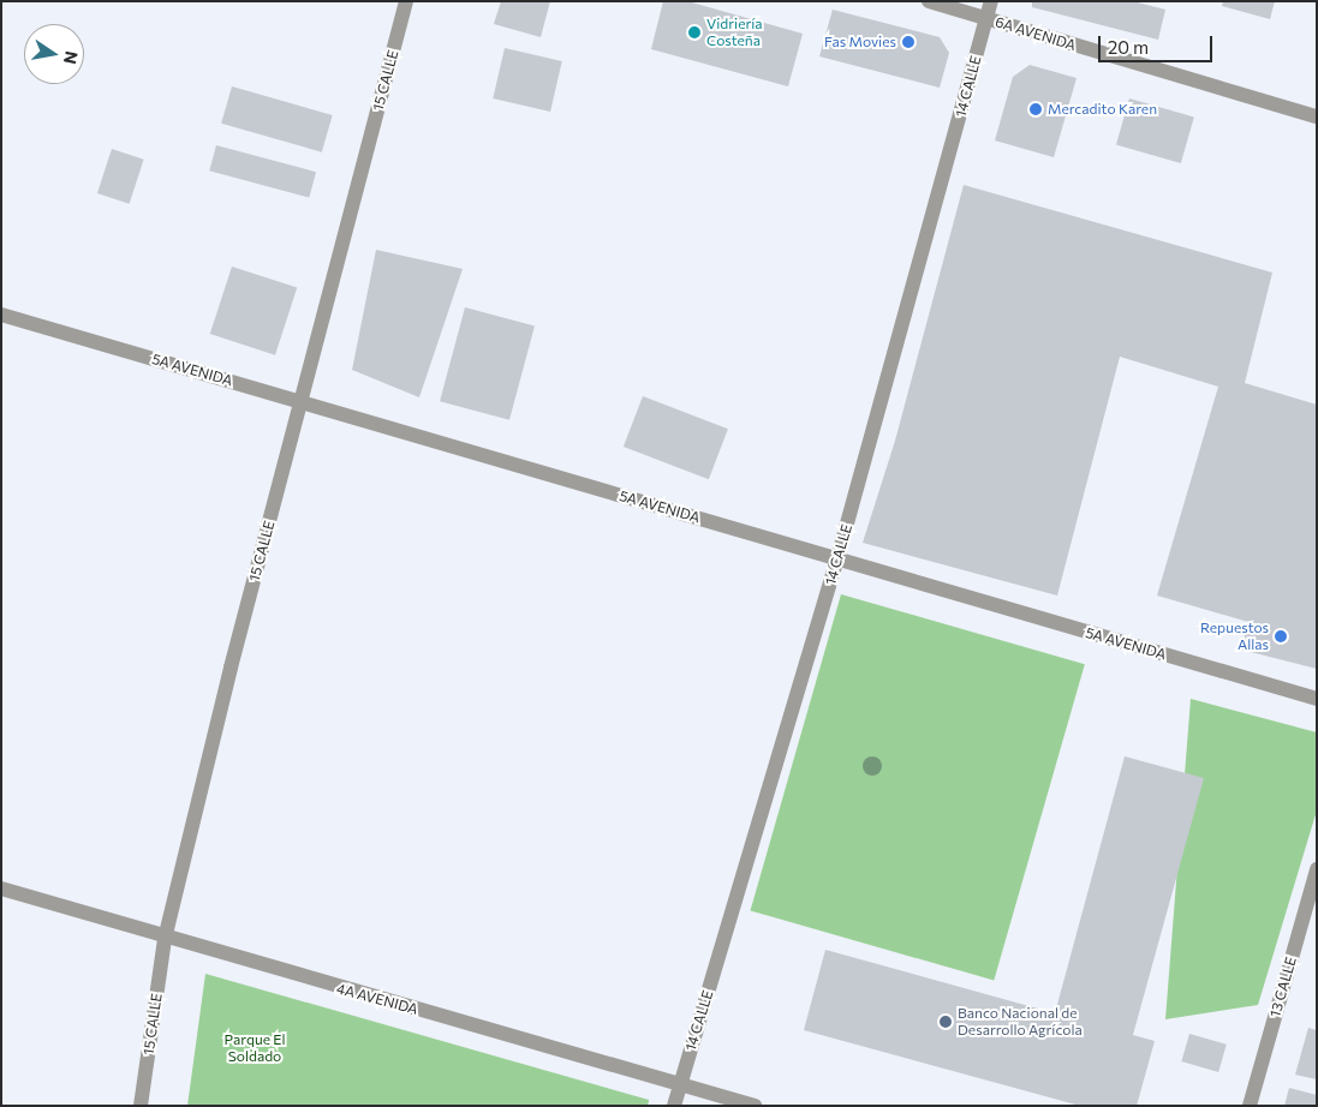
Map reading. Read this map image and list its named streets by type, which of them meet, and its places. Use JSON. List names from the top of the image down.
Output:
{
  "streets": {
    "street": [
      "6A AVENIDA",
      "15 CALLE",
      "14 CALLE",
      "5A AVENIDA",
      "13 CALLE",
      "4A AVENIDA"
    ]
  },
  "crossings": [
    ["6A AVENIDA", "14 CALLE"],
    ["15 CALLE", "5A AVENIDA"],
    ["15 CALLE", "4A AVENIDA"],
    ["14 CALLE", "5A AVENIDA"],
    ["14 CALLE", "4A AVENIDA"]
  ],
  "parks": ["Parque El Soldado"],
  "places": [
    "Vidriería Costeña",
    "Fas Movies",
    "Mercadito Karen",
    "Repuestos Allas",
    "Banco Nacional de Desarrollo Agrícola"
  ],
  "scale_bar": "20 m",
  "north": "right"
}
